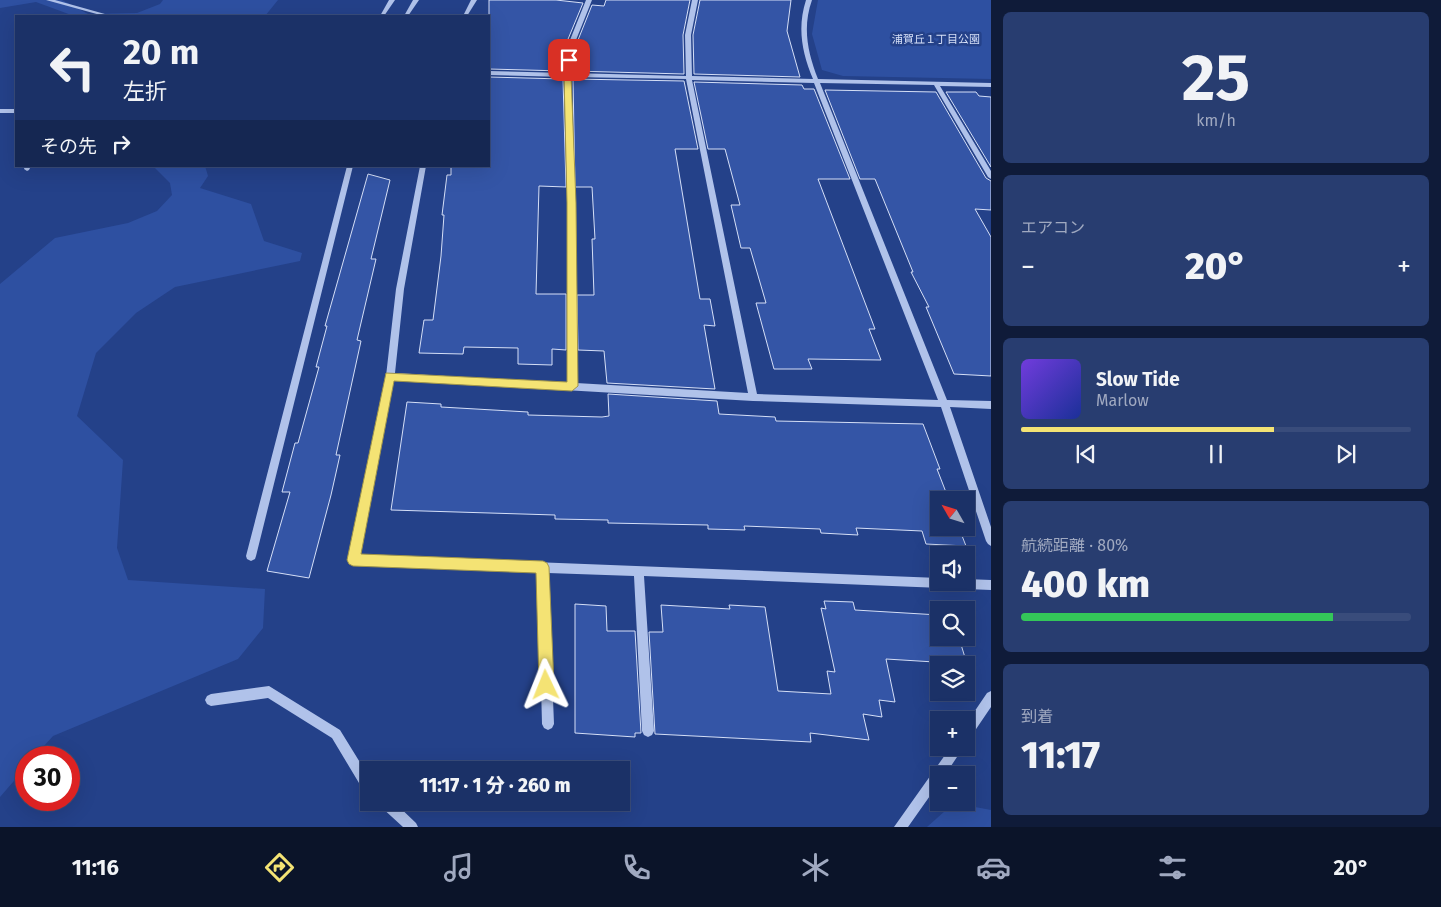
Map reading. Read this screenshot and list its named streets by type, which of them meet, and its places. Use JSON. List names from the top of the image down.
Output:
{
  "parks": ["浦賀丘１丁目公園"],
  "north": "top left",
  "page": {
    "tile": [
      ["25", "km/h"],
      "エアコン",
      ["航続距離 · 80%", "400 km"],
      ["到着", "11:17"]
    ],
    "turn": ["20 m", "左折"],
    "then": "その先",
    "heat": ["−", "20°", "+"],
    "song": ["Slow Tide", "Marlow"],
    "map_buttons": ["+", "−"],
    "limit": "30",
    "trip": "11:17 · 1 分 · 260 m",
    "tabs": ["11:16", "20°"]
  }
}
